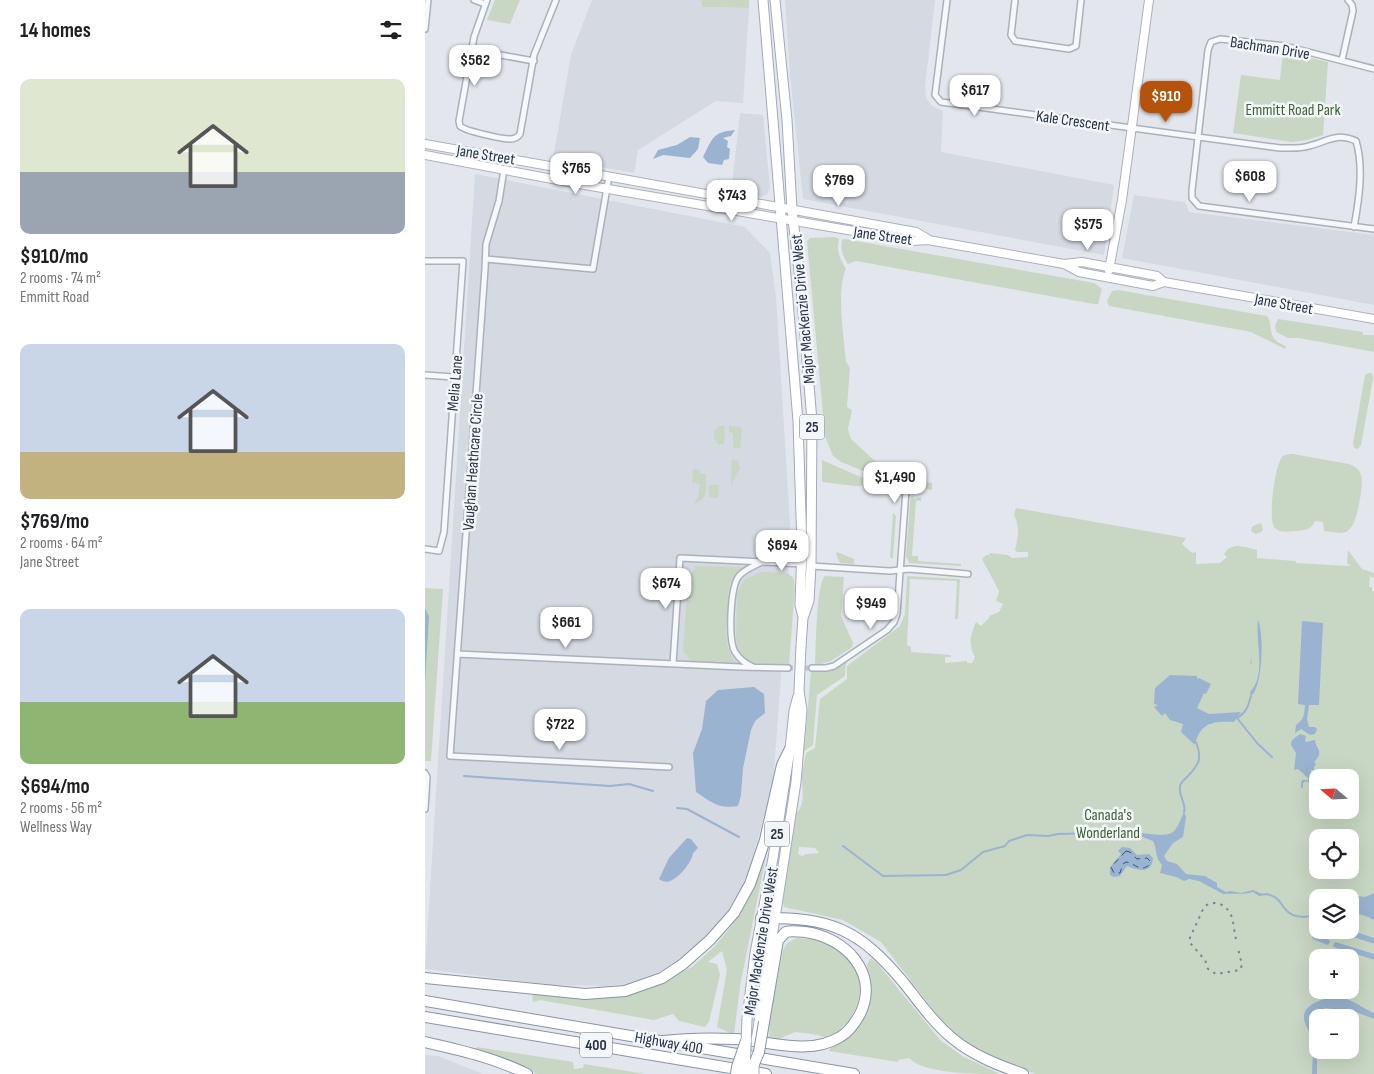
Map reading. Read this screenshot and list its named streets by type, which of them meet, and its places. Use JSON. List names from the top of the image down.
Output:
{
  "streets": {
    "highway": ["Highway 400", "400"],
    "main road": ["Jane Street", "Major MacKenzie Drive West", "25"],
    "street": [
      "Bachman Drive",
      "Kale Crescent",
      "Melia Lane",
      "Vaughan Heathcare Circle"
    ]
  },
  "crossings": [
    ["Bachman Drive", "Kale Crescent"],
    ["Jane Street", "Major MacKenzie Drive West"],
    ["Jane Street", "Vaughan Heathcare Circle"]
  ],
  "parks": ["Emmitt Road Park", "Canada's Wonderland"],
  "north": "left",
  "page": {
    "heading": "14 homes",
    "price": [
      "$562",
      "$617",
      "$910",
      "$765",
      "$608",
      "$769",
      "$743",
      "$575",
      "$1,490",
      "$694",
      "$674",
      "$949",
      "$661",
      "$722"
    ],
    "list": [
      {
        "name": "$910/mo",
        "note": "2 rooms · 74 m² · Emmitt Road"
      },
      {
        "name": "$769/mo",
        "note": "2 rooms · 64 m² · Jane Street"
      },
      {
        "name": "$694/mo",
        "note": "2 rooms · 56 m² · Wellness Way"
      }
    ],
    "map_buttons": ["+", "−"]
  }
}
